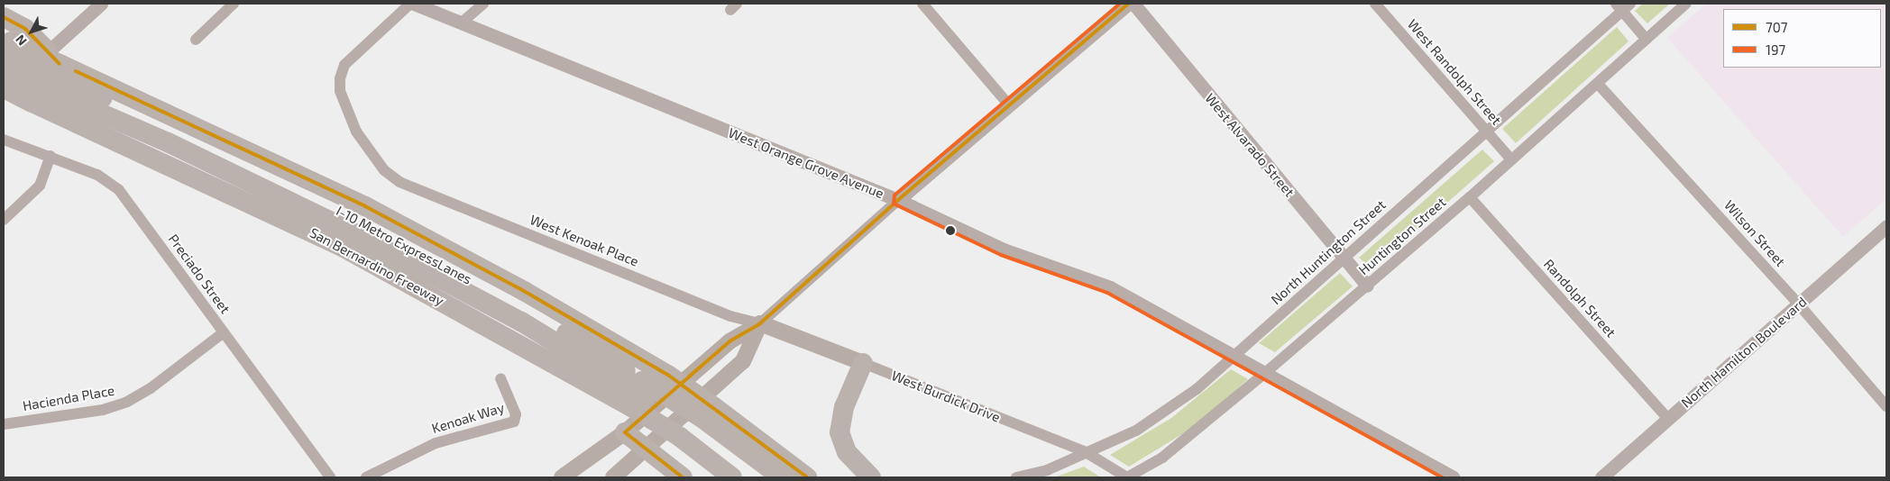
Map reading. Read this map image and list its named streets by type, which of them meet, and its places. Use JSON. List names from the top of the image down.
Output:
{
  "streets": {
    "highway": ["I-10 Metro ExpressLanes", "San Bernardino Freeway"],
    "main road": ["West Burdick Drive"],
    "street": [
      "West Randolph Street",
      "West Alvarado Street",
      "West Orange Grove Avenue",
      "Wilson Street",
      "Huntington Street",
      "West Kenoak Place",
      "North Huntington Street",
      "Preciado Street",
      "Randolph Street",
      "North Hamilton Boulevard",
      "Hacienda Place",
      "Kenoak Way"
    ]
  },
  "crossings": [
    ["West Randolph Street", "Huntington Street"],
    ["West Randolph Street", "North Huntington Street"],
    ["West Alvarado Street", "Huntington Street"],
    ["West Alvarado Street", "North Huntington Street"],
    ["West Orange Grove Avenue", "Huntington Street"],
    ["West Orange Grove Avenue", "North Huntington Street"],
    ["Wilson Street", "Huntington Street"],
    ["Wilson Street", "North Hamilton Boulevard"],
    ["Huntington Street", "Randolph Street"],
    ["Huntington Street", "West Burdick Drive"],
    ["West Kenoak Place", "West Burdick Drive"],
    ["I-10 Metro ExpressLanes", "San Bernardino Freeway"],
    ["North Huntington Street", "West Burdick Drive"],
    ["Preciado Street", "Hacienda Place"],
    ["Randolph Street", "North Hamilton Boulevard"]
  ],
  "lines": ["transit line 707", "transit line 197"],
  "legend": ["707", "197"],
  "north": "bottom left"
}
